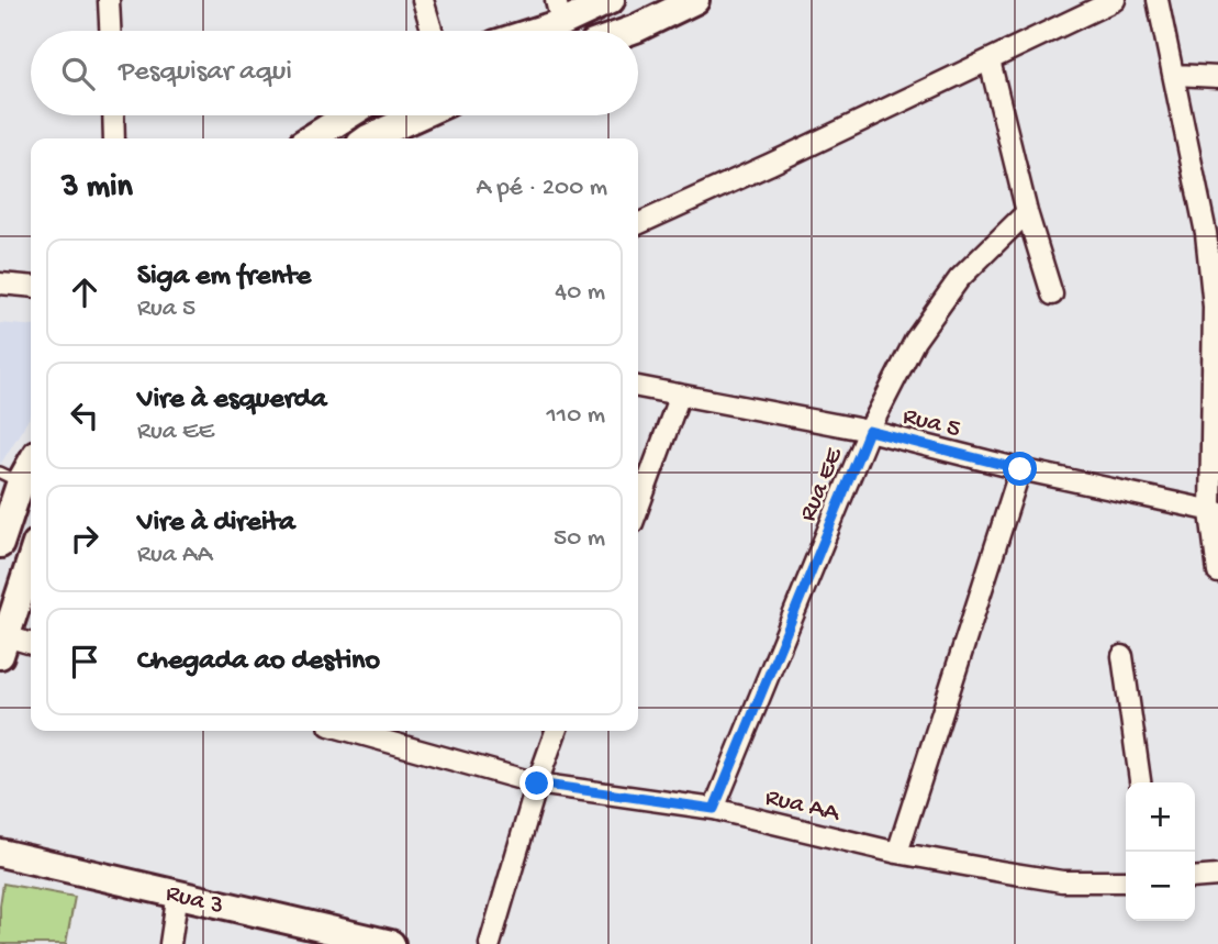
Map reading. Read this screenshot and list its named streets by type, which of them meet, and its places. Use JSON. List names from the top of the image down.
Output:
{
  "streets": {
    "main road": ["Rua 3"],
    "street": ["Rua 5", "Rua EE", "Rua AA"]
  },
  "crossings": [
    ["Rua 5", "Rua EE"],
    ["Rua EE", "Rua AA"]
  ],
  "page": {
    "search": "Pesquisar aqui",
    "heading": ["3 min", "A pé · 200 m"],
    "list": [
      ["Siga em frente", "Rua 5", "40 m"],
      ["Vire à esquerda", "Rua EE", "110 m"],
      ["Vire à direita", "Rua AA", "50 m"],
      "Chegada ao destino"
    ],
    "map_buttons": ["+", "−"]
  }
}
